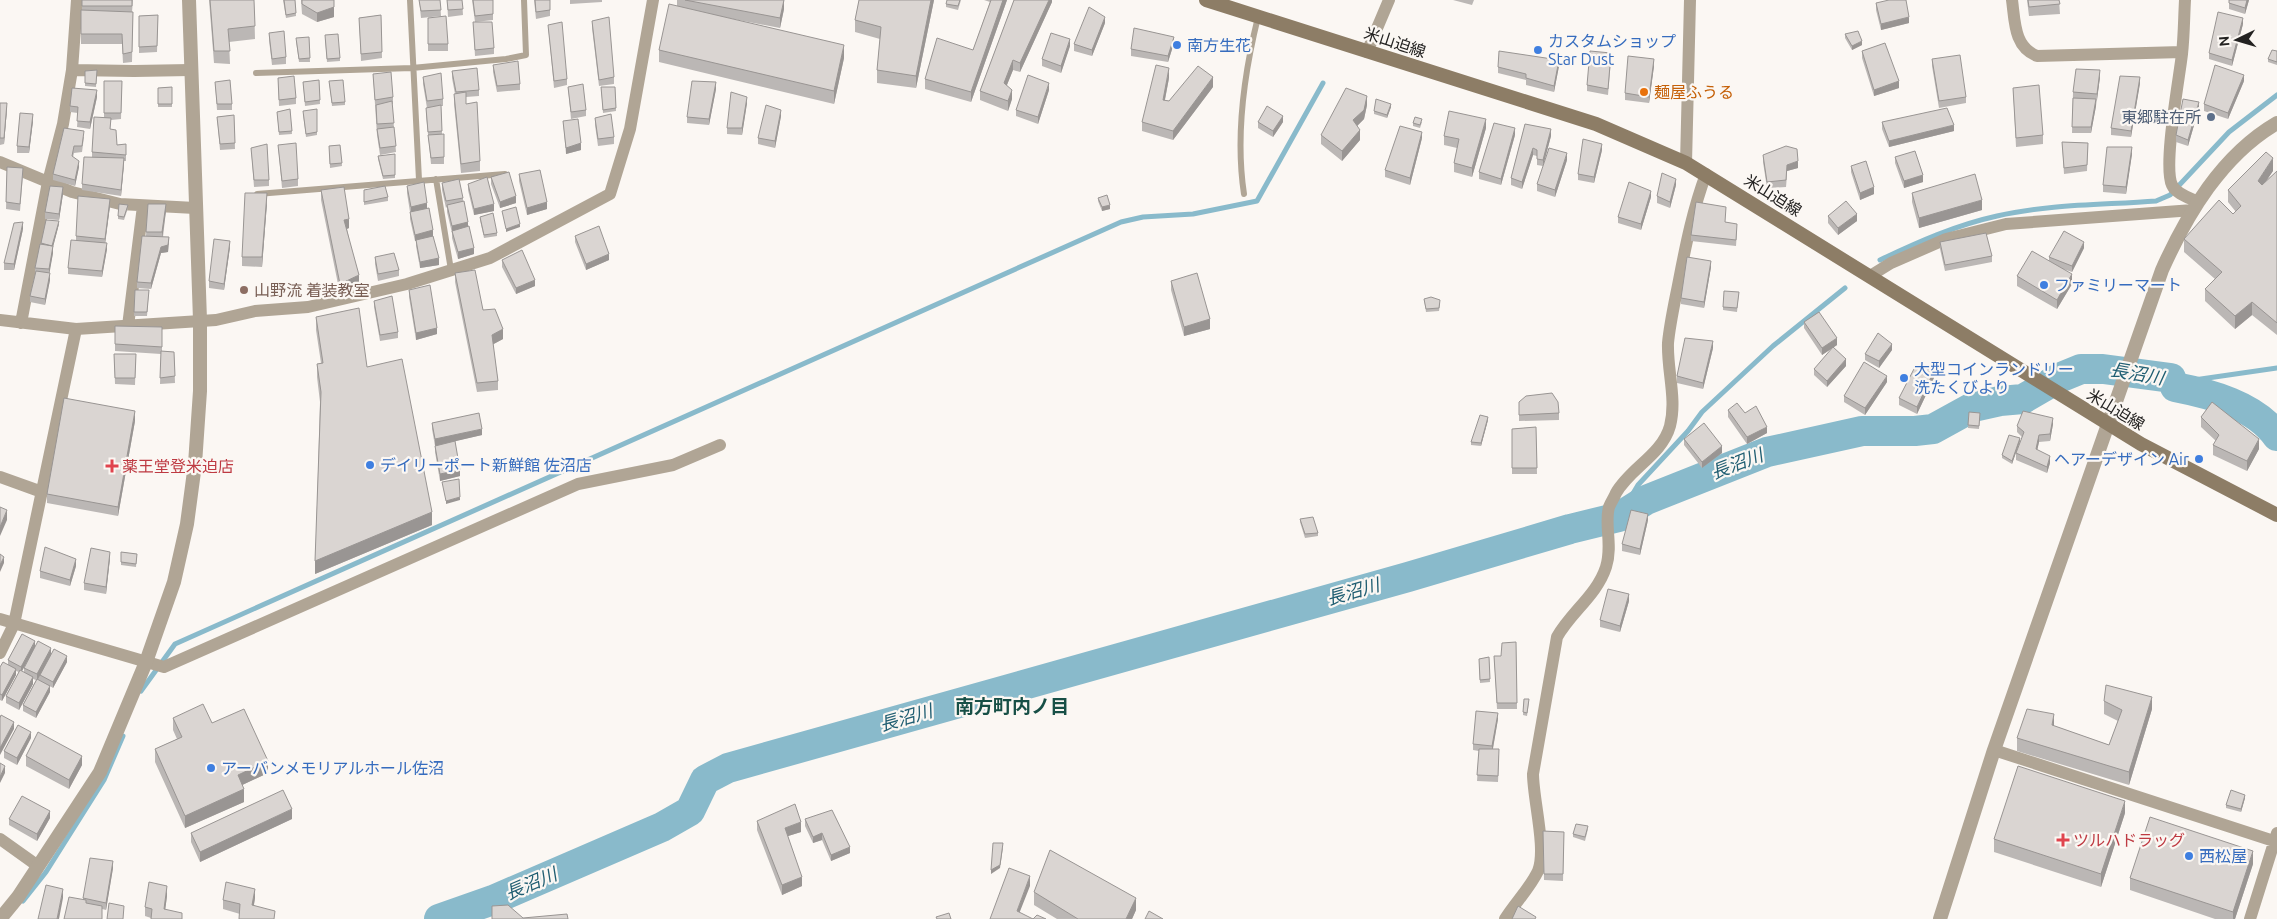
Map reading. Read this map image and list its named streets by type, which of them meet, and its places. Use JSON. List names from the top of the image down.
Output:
{
  "streets": {
    "main road": ["米山迫線"]
  },
  "districts": ["南方町内ノ目"],
  "water": ["長沼川"],
  "places": {
    "other": [
      "南方生花",
      "カスタムショップ Star Dust",
      "麺屋ふうる",
      "東郷駐在所",
      "ファミリーマート",
      "山野流 着装教室",
      "大型コインランドリー 洗たくびより",
      "ヘアーデザイン Air",
      "デイリーポート新鮮館 佐沼店",
      "アーバンメモリアルホール佐沼",
      "西松屋"
    ],
    "health": ["薬王堂登米迫店", "ツルハドラッグ"]
  },
  "north": "left"
}
